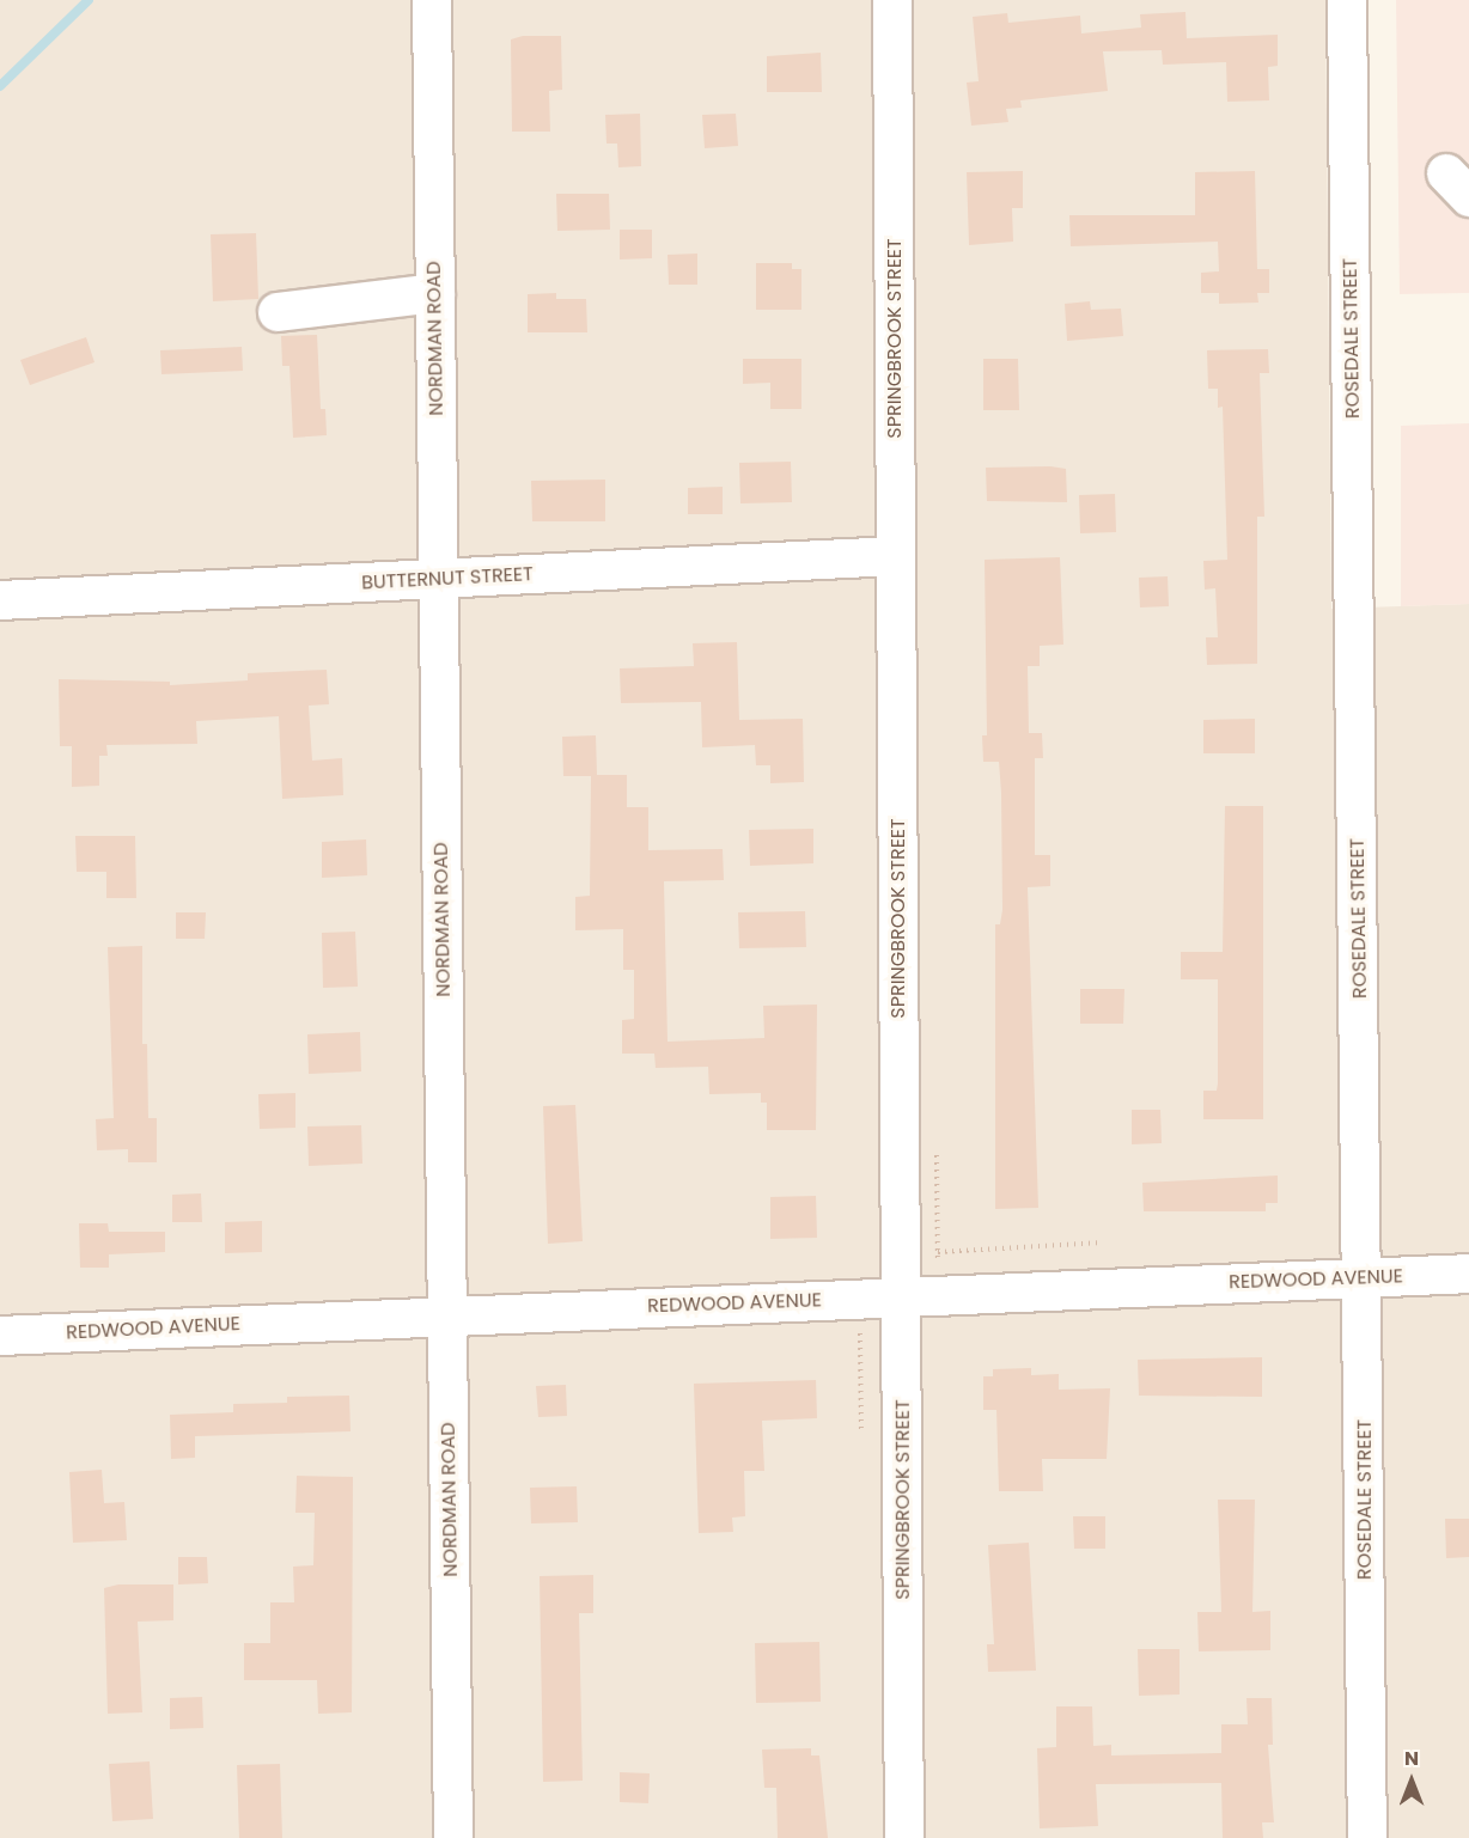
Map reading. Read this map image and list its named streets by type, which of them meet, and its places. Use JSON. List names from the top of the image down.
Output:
{
  "streets": {
    "street": [
      "NORDMAN ROAD",
      "SPRINGBROOK STREET",
      "ROSEDALE STREET",
      "BUTTERNUT STREET",
      "REDWOOD AVENUE"
    ]
  },
  "crossings": [
    ["NORDMAN ROAD", "BUTTERNUT STREET"],
    ["NORDMAN ROAD", "REDWOOD AVENUE"],
    ["SPRINGBROOK STREET", "BUTTERNUT STREET"],
    ["SPRINGBROOK STREET", "REDWOOD AVENUE"],
    ["ROSEDALE STREET", "REDWOOD AVENUE"]
  ],
  "north": "top"
}
